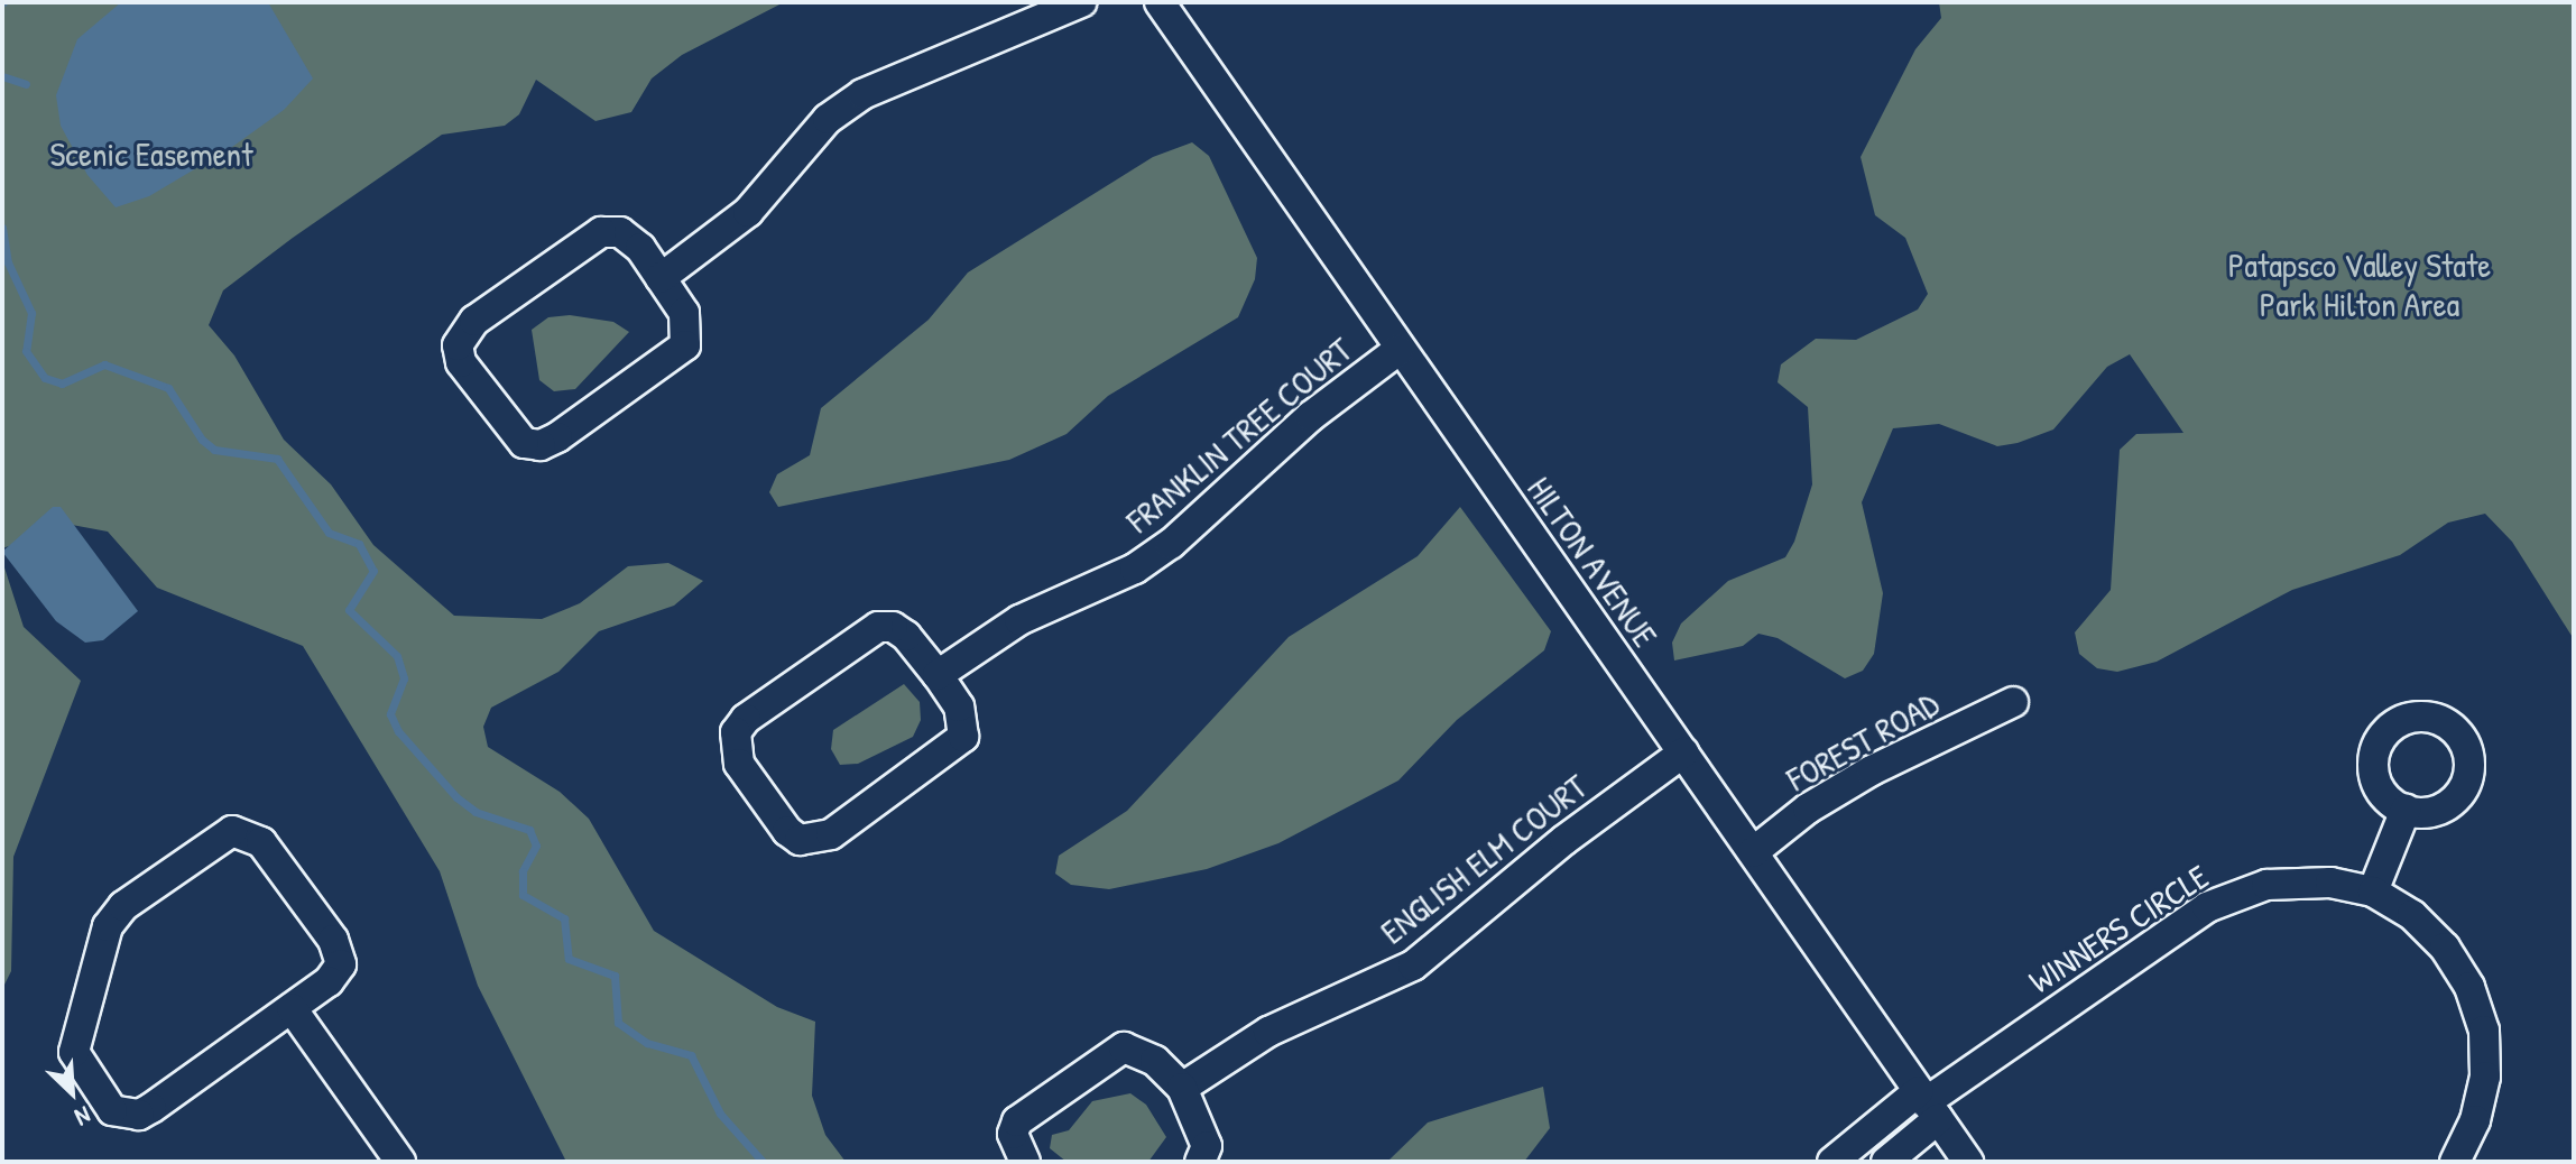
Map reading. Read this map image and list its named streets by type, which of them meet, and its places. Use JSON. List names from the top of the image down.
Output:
{
  "streets": {
    "street": [
      "FRANKLIN TREE COURT",
      "HILTON AVENUE",
      "FOREST ROAD",
      "ENGLISH ELM COURT",
      "WINNERS CIRCLE"
    ]
  },
  "crossings": [
    ["FRANKLIN TREE COURT", "HILTON AVENUE"],
    ["HILTON AVENUE", "FOREST ROAD"],
    ["HILTON AVENUE", "ENGLISH ELM COURT"],
    ["HILTON AVENUE", "WINNERS CIRCLE"]
  ],
  "parks": ["Scenic Easement", "Patapsco Valley State Park Hilton Area"],
  "north": "bottom right"
}
